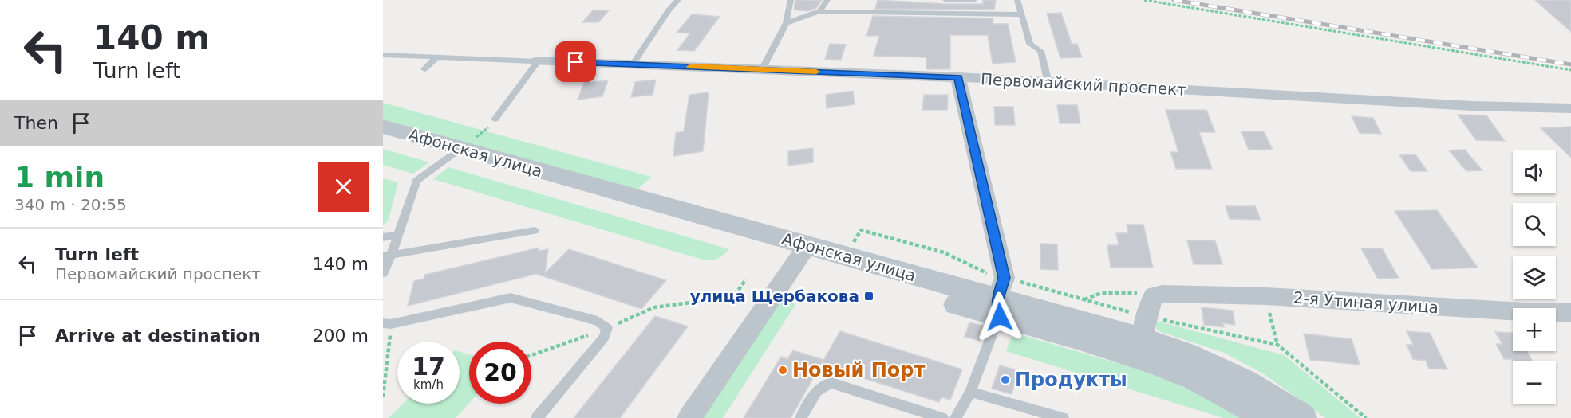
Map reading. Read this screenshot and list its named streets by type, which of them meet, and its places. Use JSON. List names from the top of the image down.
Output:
{
  "streets": {
    "street": ["Первомайский проспект", "Афонская улица", "2-я Утиная улица"]
  },
  "places": {
    "transit": ["улица Щербакова"],
    "other": ["Новый Порт", "Продукты"]
  },
  "page": {
    "turn": ["140 m", "Turn left"],
    "then": "Then",
    "heading": ["1 min", "340 m · 20:55"],
    "map_buttons": ["+", "−"],
    "list": [
      {
        "name": "Turn left",
        "note": "Первомайский проспект",
        "value": "140 m"
      },
      {
        "name": "Arrive at destination",
        "value": "200 m"
      }
    ],
    "speed": "17 km/h",
    "limit": "20"
  }
}
